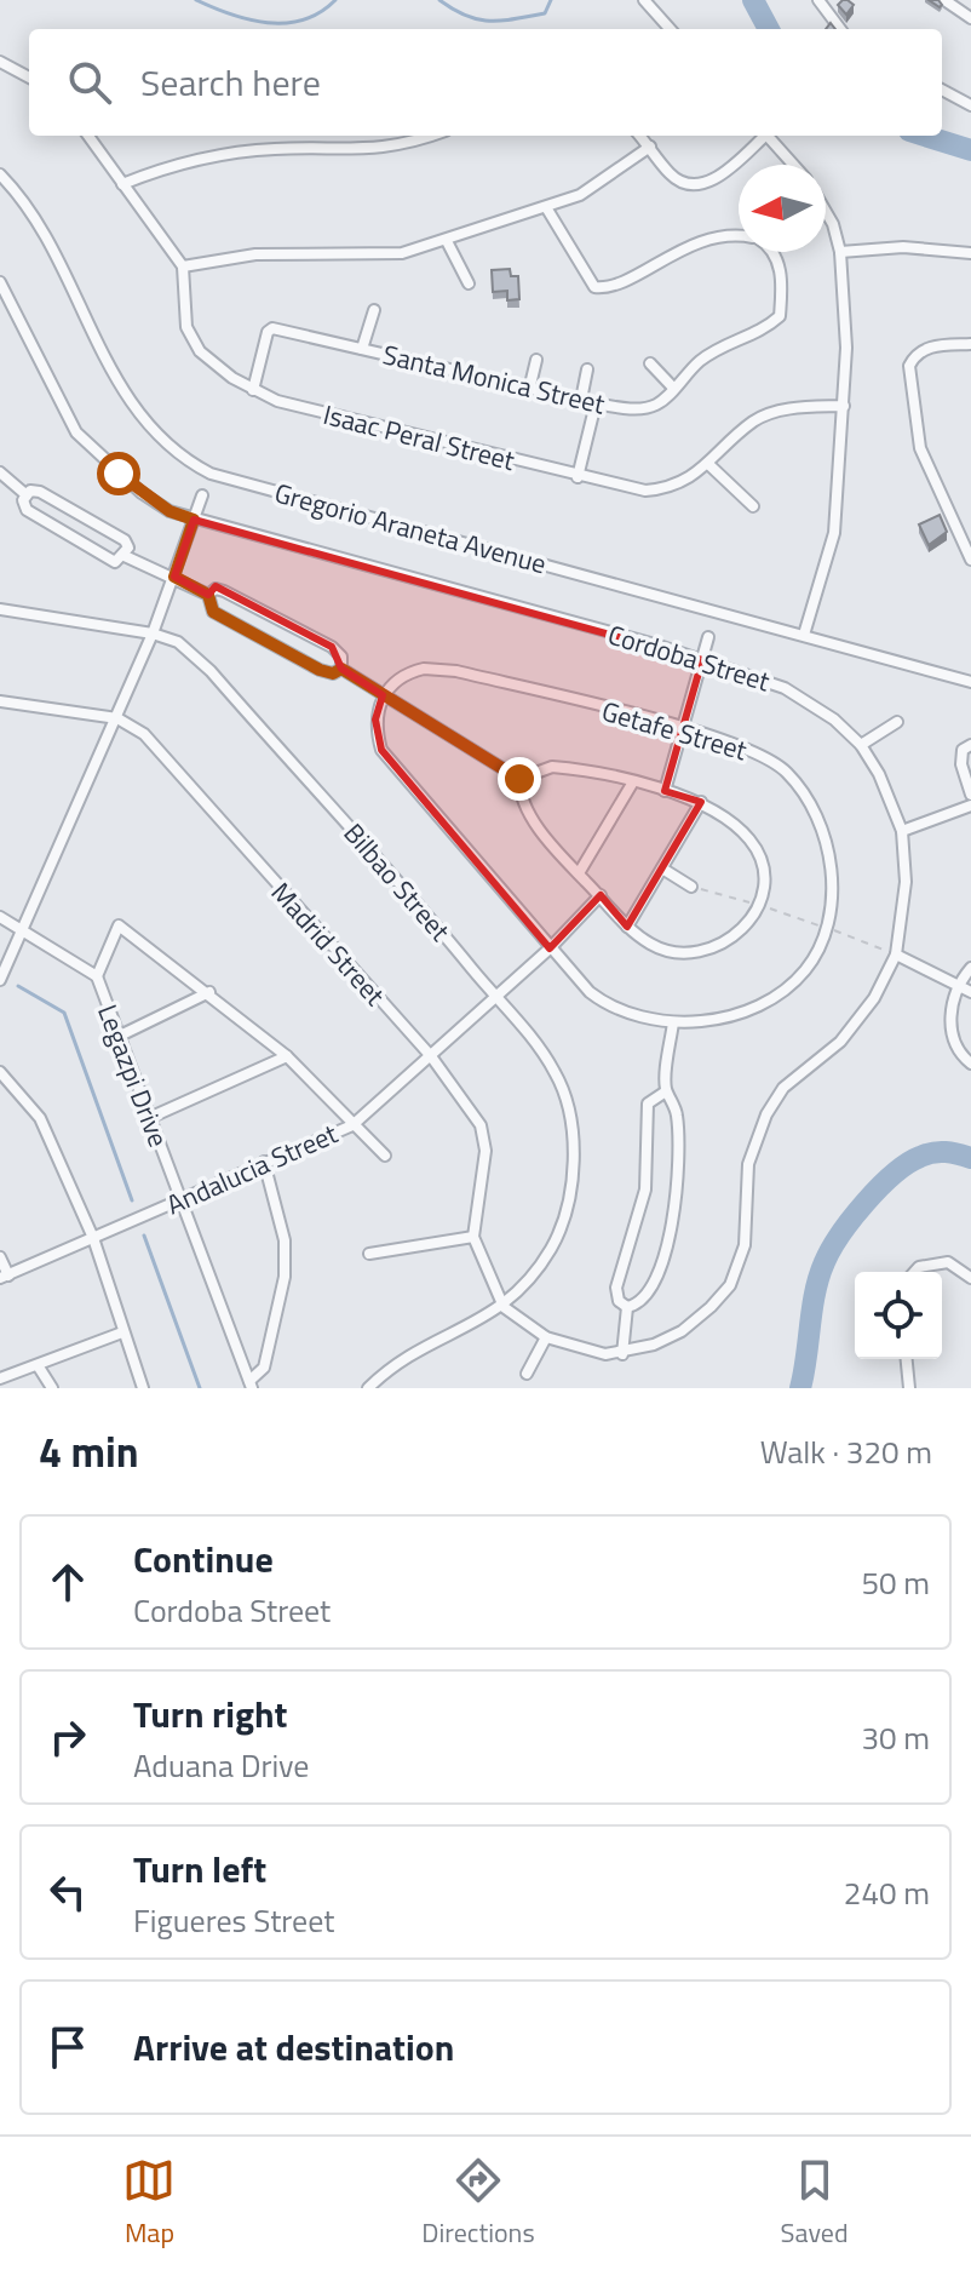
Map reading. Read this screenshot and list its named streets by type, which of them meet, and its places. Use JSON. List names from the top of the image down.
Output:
{
  "streets": {
    "street": [
      "Santa Monica Street",
      "Isaac Peral Street",
      "Gregorio Araneta Avenue",
      "Cordoba Street",
      "Getafe Street",
      "Bilbao Street",
      "Madrid Street",
      "Legazpi Drive",
      "Andalucia Street"
    ]
  },
  "crossings": [
    ["Santa Monica Street", "Isaac Peral Street"],
    ["Cordoba Street", "Bilbao Street"],
    ["Getafe Street", "Andalucia Street"],
    ["Bilbao Street", "Andalucia Street"],
    ["Madrid Street", "Andalucia Street"],
    ["Legazpi Drive", "Andalucia Street"]
  ],
  "north": "left",
  "page": {
    "search": "Search here",
    "heading": ["4 min", "Walk · 320 m"],
    "list": [
      ["Continue", "Cordoba Street", "50 m"],
      ["Turn right", "Aduana Drive", "30 m"],
      ["Turn left", "Figueres Street", "240 m"],
      "Arrive at destination"
    ],
    "nav": ["Map", "Directions", "Saved"]
  }
}
